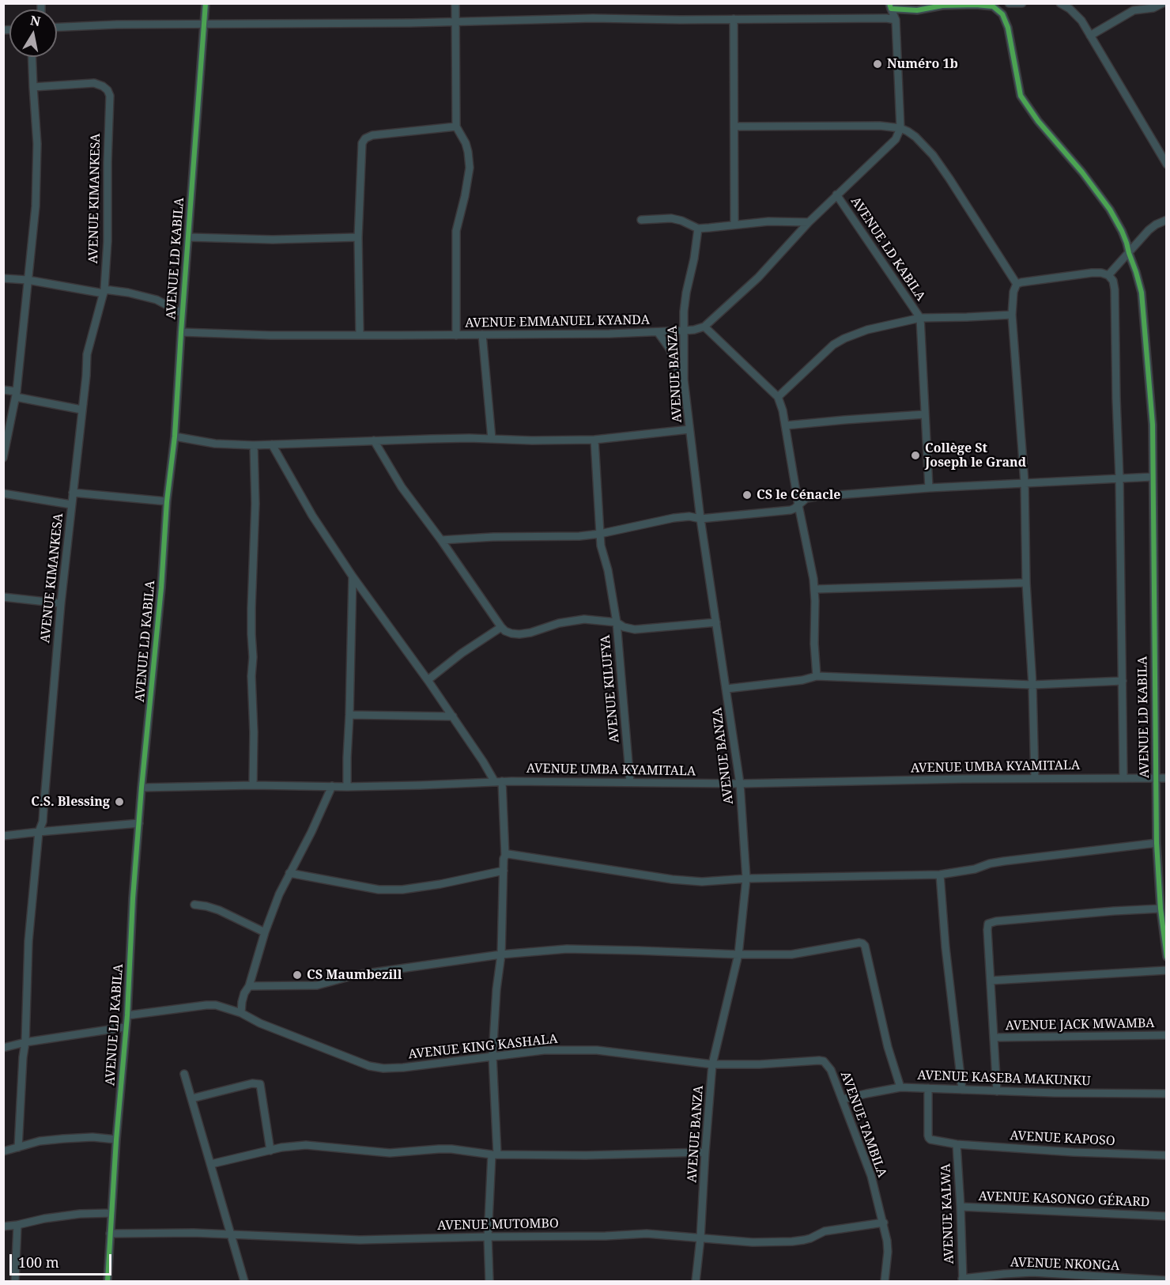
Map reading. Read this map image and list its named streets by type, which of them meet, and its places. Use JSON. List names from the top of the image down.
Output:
{
  "streets": {
    "street": [
      "AVENUE KIMANKESA",
      "AVENUE LD KABILA",
      "AVENUE EMMANUEL KYANDA",
      "AVENUE BANZA",
      "AVENUE KILUFYA",
      "AVENUE UMBA KYAMITALA",
      "AVENUE JACK MWAMBA",
      "AVENUE KING KASHALA",
      "AVENUE KASEBA MAKUNKU",
      "AVENUE TAMBILA",
      "AVENUE KAPOSO",
      "AVENUE KASONGO GÉRARD",
      "AVENUE KALWA",
      "AVENUE MUTOMBO",
      "AVENUE NKONGA"
    ]
  },
  "crossings": [
    ["AVENUE LD KABILA", "AVENUE EMMANUEL KYANDA"],
    ["AVENUE LD KABILA", "AVENUE UMBA KYAMITALA"],
    ["AVENUE LD KABILA", "AVENUE KING KASHALA"],
    ["AVENUE LD KABILA", "AVENUE MUTOMBO"],
    ["AVENUE EMMANUEL KYANDA", "AVENUE BANZA"],
    ["AVENUE BANZA", "AVENUE UMBA KYAMITALA"],
    ["AVENUE BANZA", "AVENUE KING KASHALA"],
    ["AVENUE BANZA", "AVENUE MUTOMBO"],
    ["AVENUE KILUFYA", "AVENUE UMBA KYAMITALA"],
    ["AVENUE KING KASHALA", "AVENUE TAMBILA"],
    ["AVENUE KASEBA MAKUNKU", "AVENUE TAMBILA"],
    ["AVENUE KASEBA MAKUNKU", "AVENUE KAPOSO"],
    ["AVENUE TAMBILA", "AVENUE MUTOMBO"],
    ["AVENUE KAPOSO", "AVENUE KALWA"],
    ["AVENUE KASONGO GÉRARD", "AVENUE KALWA"],
    ["AVENUE KALWA", "AVENUE NKONGA"]
  ],
  "places": [
    "Numéro 1b",
    "Collège St Joseph le Grand",
    "CS le Cénacle",
    "C.S. Blessing",
    "CS Maumbezill"
  ],
  "scale_bar": "100 m",
  "north": "top"
}
